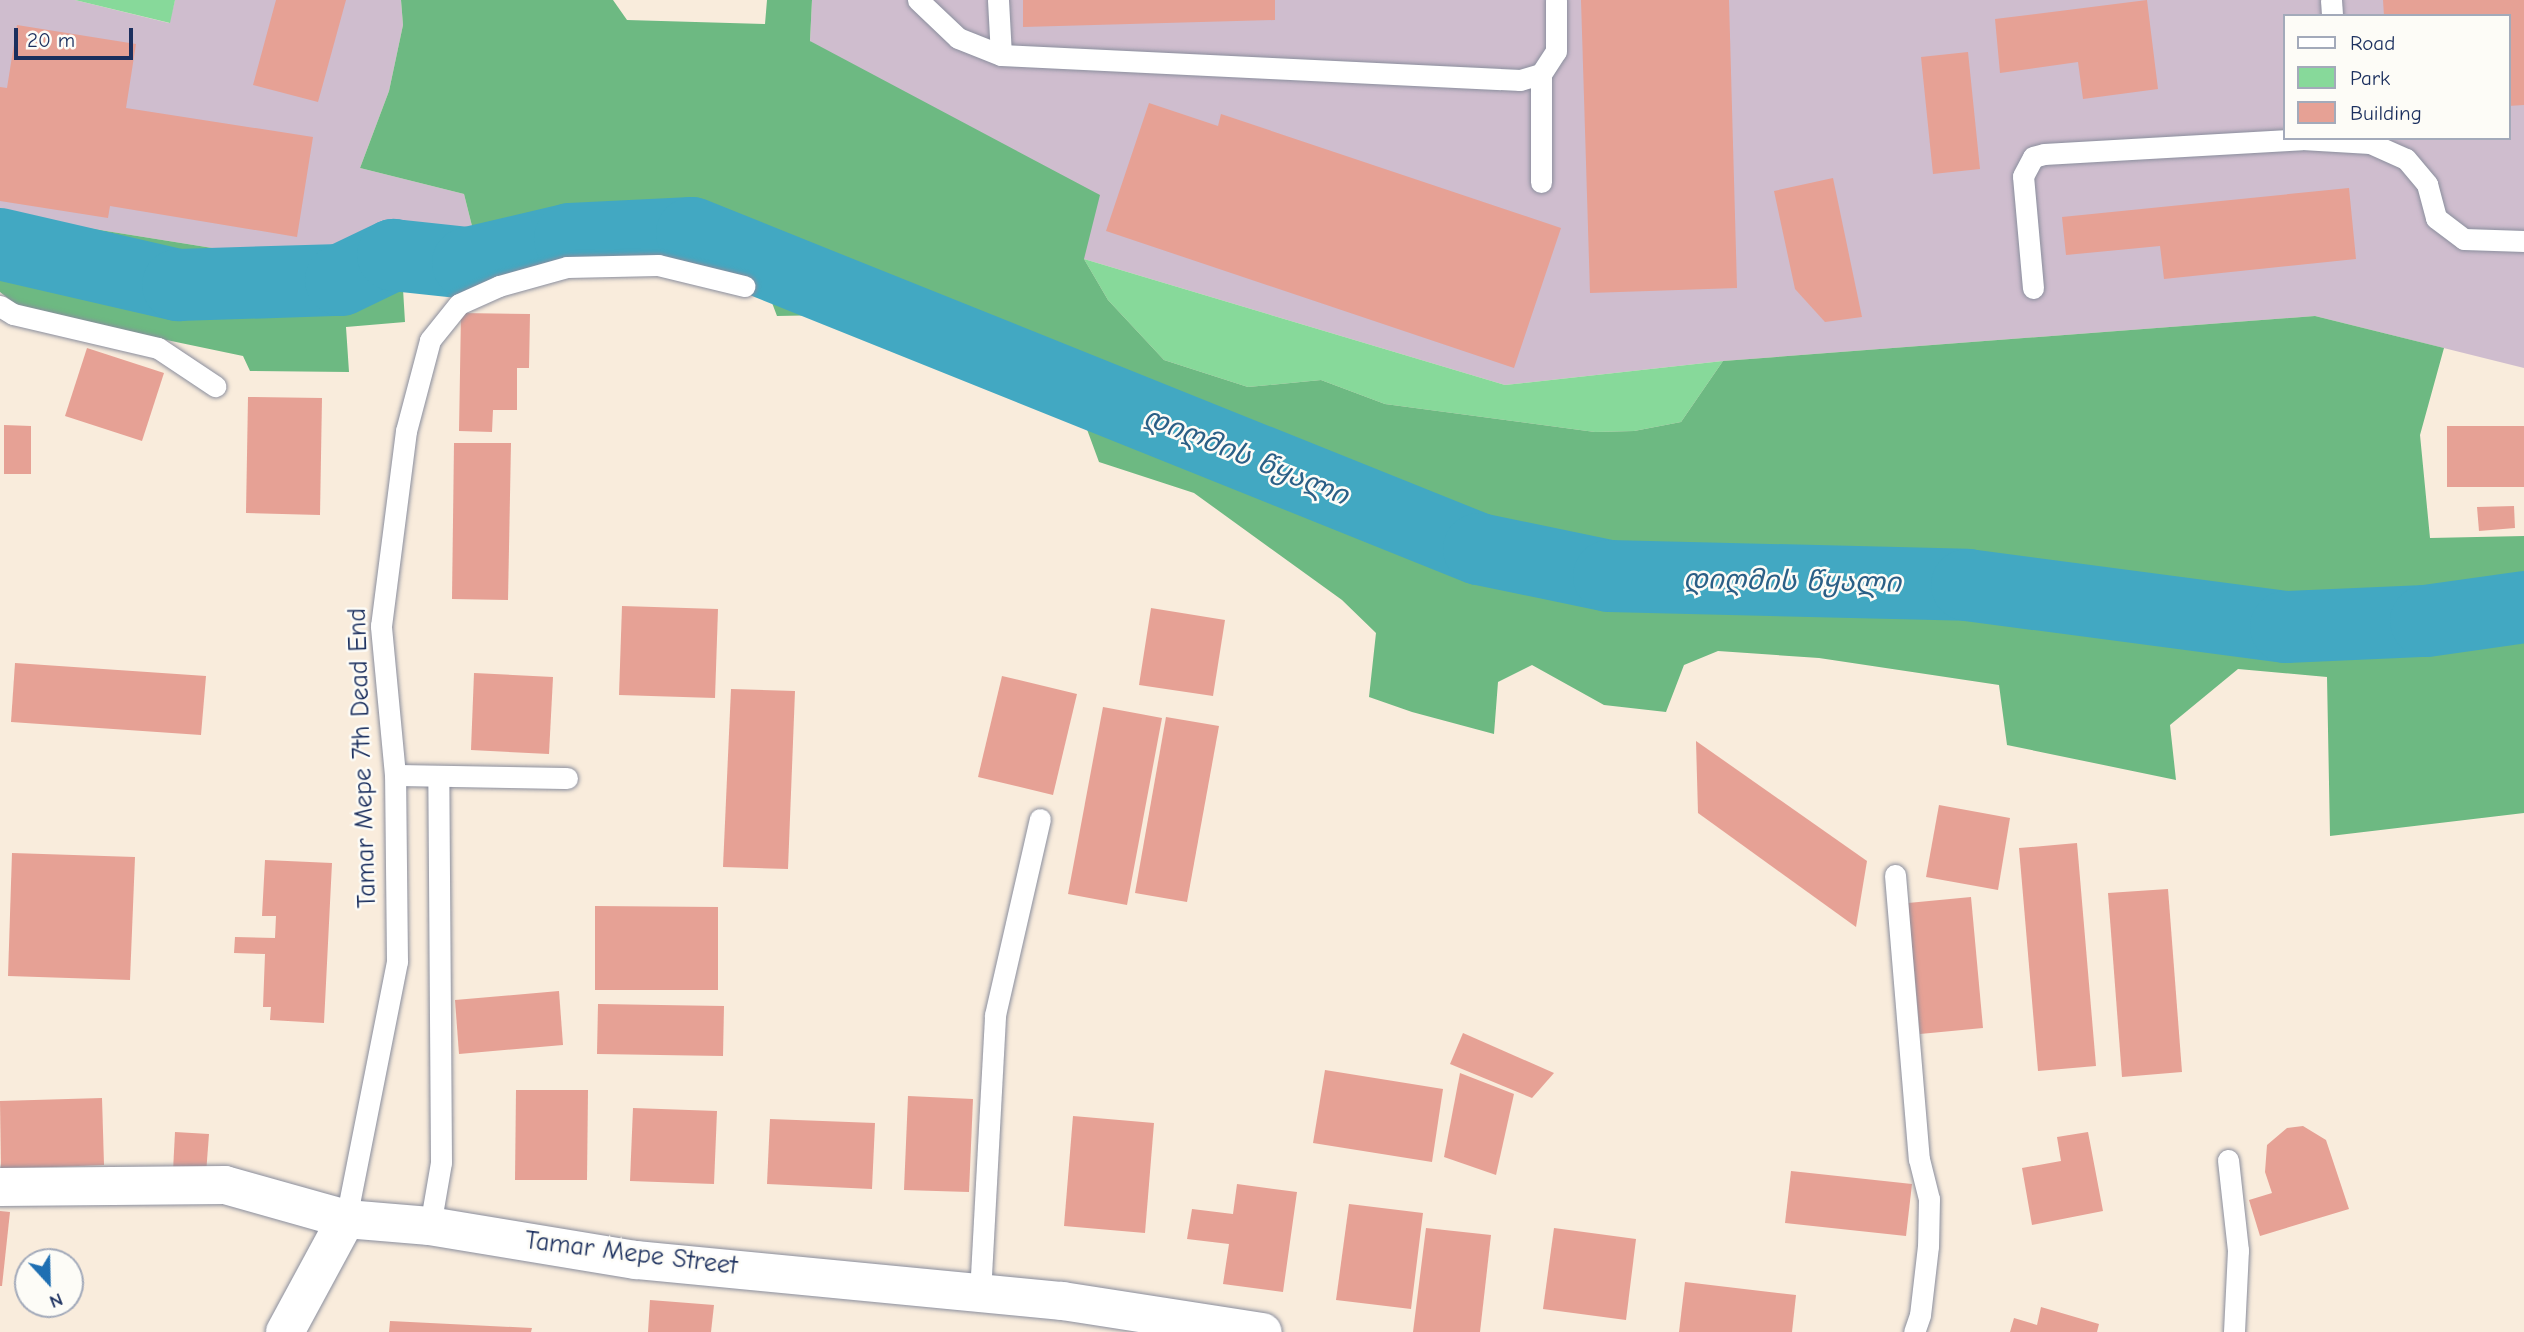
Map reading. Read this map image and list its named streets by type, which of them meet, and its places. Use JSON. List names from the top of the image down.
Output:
{
  "streets": {
    "street": ["Tamar Mepe Street"],
    "lane": ["Tamar Mepe 7th Dead End"]
  },
  "crossings": [
    ["Tamar Mepe 7th Dead End", "Tamar Mepe Street"]
  ],
  "water": ["დიღმის წყალი"],
  "legend": ["Road", "Park", "Building"],
  "scale_bar": "20 m",
  "north": "bottom"
}
